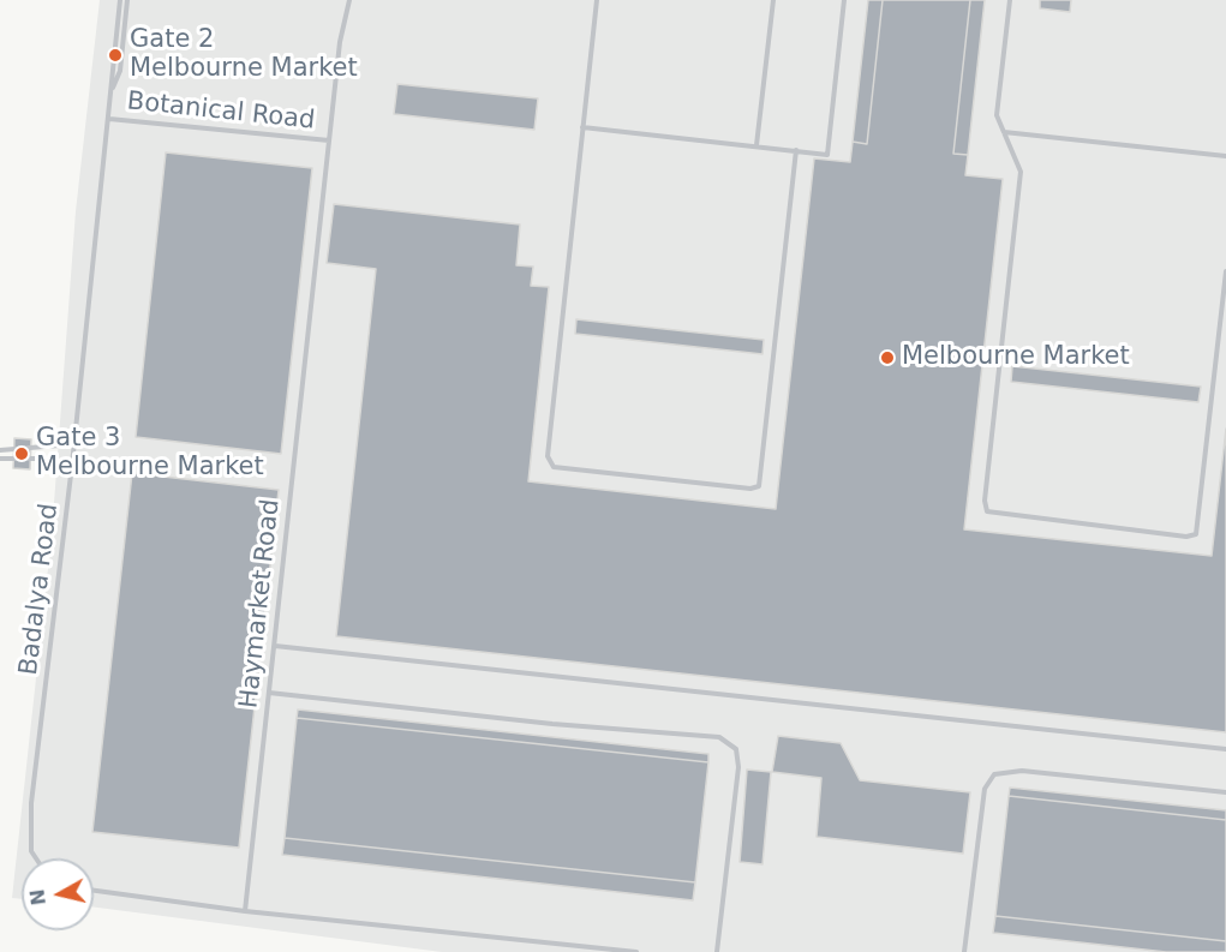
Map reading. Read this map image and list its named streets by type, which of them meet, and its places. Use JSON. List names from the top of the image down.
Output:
{
  "streets": {
    "lane": ["Botanical Road", "Badalya Road", "Haymarket Road"]
  },
  "crossings": [
    ["Botanical Road", "Badalya Road"],
    ["Botanical Road", "Haymarket Road"]
  ],
  "places": ["Gate 2 Melbourne Market", "Melbourne Market", "Gate 3 Melbourne Market"],
  "north": "left"
}
